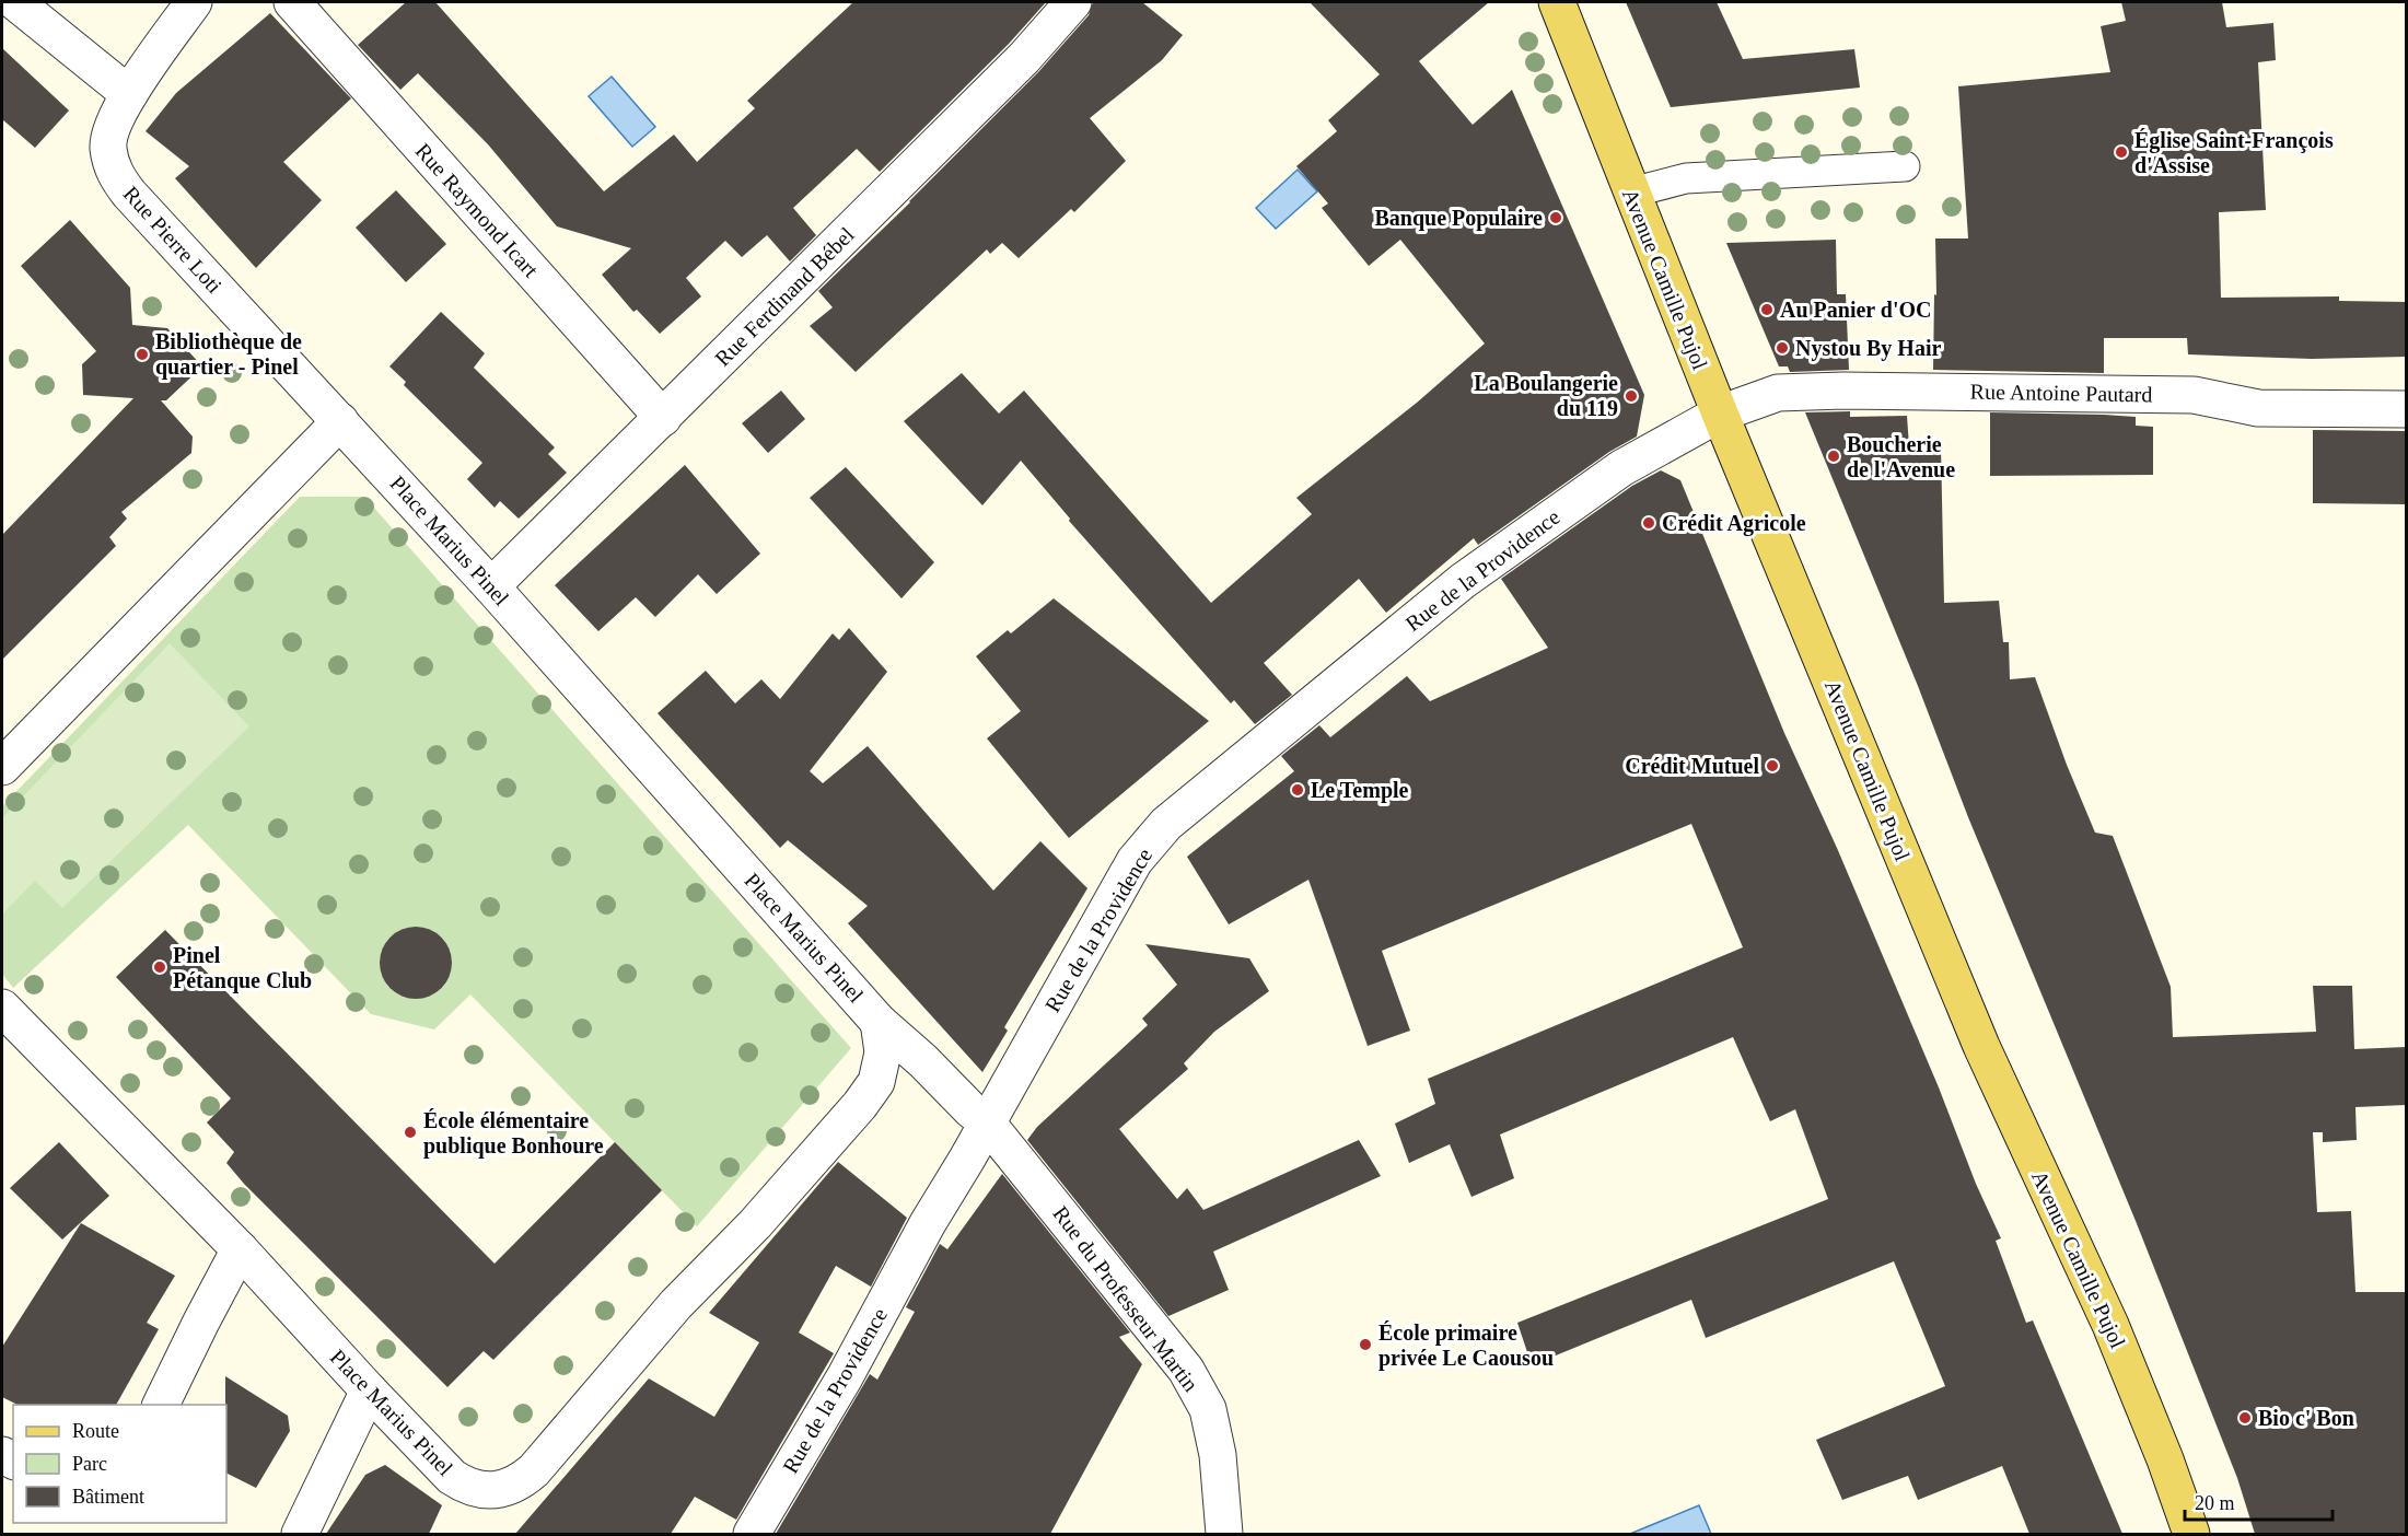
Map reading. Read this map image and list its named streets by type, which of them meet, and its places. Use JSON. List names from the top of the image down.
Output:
{
  "streets": {
    "main road": ["Avenue Camille Pujol"],
    "street": [
      "Rue Raymond Icart",
      "Rue Pierre Loti",
      "Rue Ferdinand Bébel",
      "Rue Antoine Pautard",
      "Place Marius Pinel",
      "Rue de la Providence",
      "Rue du Professeur Martin"
    ]
  },
  "crossings": [
    ["Rue Raymond Icart", "Rue Ferdinand Bébel"],
    ["Rue Pierre Loti", "Place Marius Pinel"],
    ["Avenue Camille Pujol", "Rue Antoine Pautard"],
    ["Avenue Camille Pujol", "Rue de la Providence"],
    ["Rue Ferdinand Bébel", "Place Marius Pinel"],
    ["Rue Antoine Pautard", "Rue de la Providence"],
    ["Place Marius Pinel", "Rue de la Providence"],
    ["Place Marius Pinel", "Rue du Professeur Martin"],
    ["Rue de la Providence", "Rue du Professeur Martin"]
  ],
  "places": [
    "Église Saint-François d'Assise",
    "Banque Populaire",
    "Au Panier d'OC",
    "Nystou By Hair",
    "Bibliothèque de quartier - Pinel",
    "La Boulangerie du 119",
    "Boucherie de l'Avenue",
    "Crédit Agricole",
    "Crédit Mutuel",
    "Le Temple",
    "Pinel Pétanque Club",
    "École élémentaire publique Bonhoure",
    "École primaire privée Le Caousou",
    "Bio c' Bon"
  ],
  "legend": ["Route", "Parc", "Bâtiment"],
  "scale_bar": "20 m"
}
